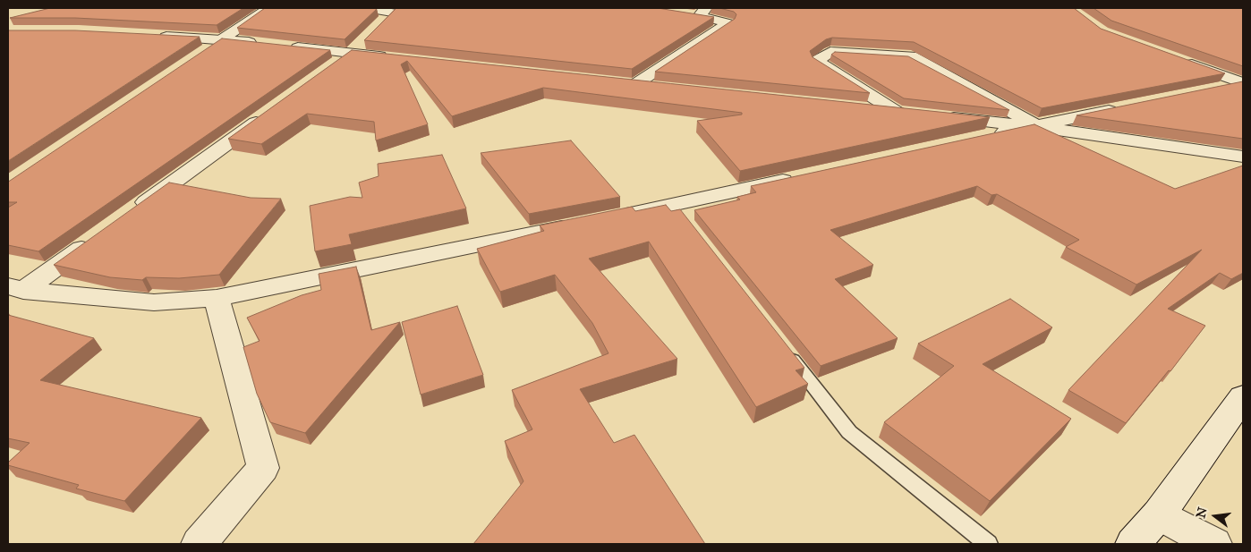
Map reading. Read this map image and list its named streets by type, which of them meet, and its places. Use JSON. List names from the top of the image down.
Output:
{
  "north": "left"
}
